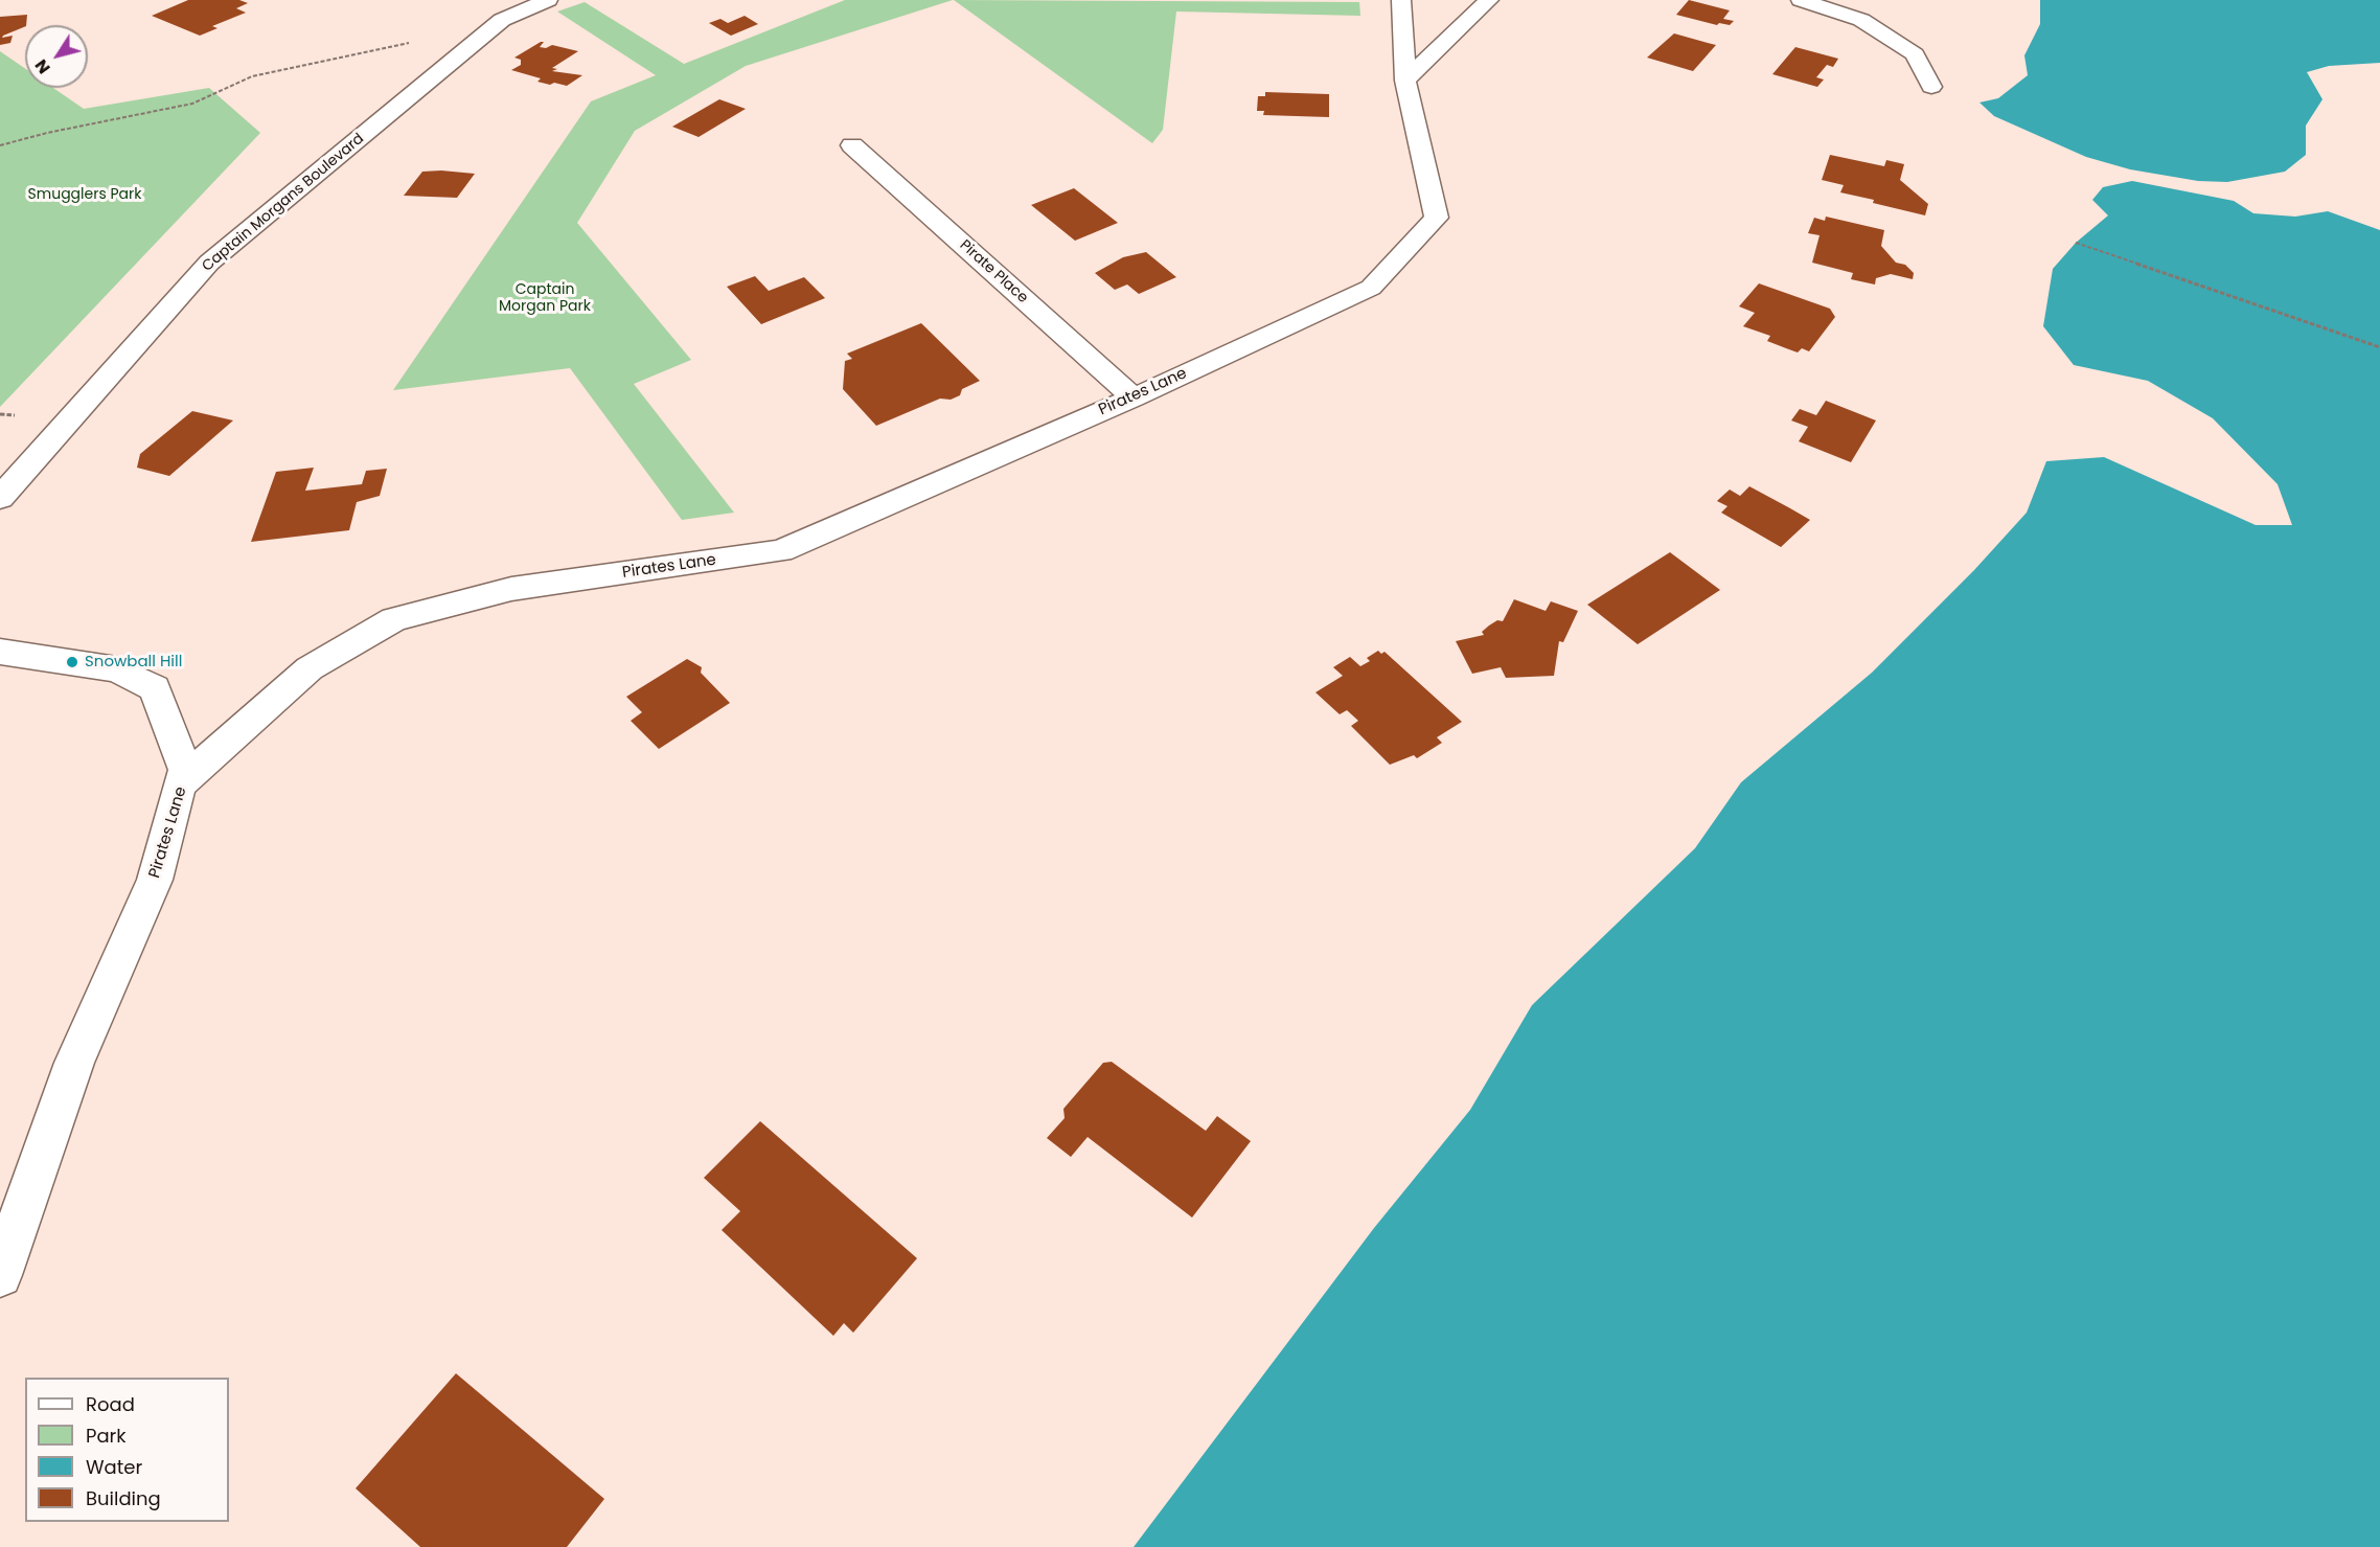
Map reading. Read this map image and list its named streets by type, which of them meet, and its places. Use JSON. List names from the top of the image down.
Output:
{
  "streets": {
    "street": ["Captain Morgans Boulevard", "Pirate Place", "Pirates Lane"]
  },
  "crossings": [
    ["Pirate Place", "Pirates Lane"]
  ],
  "parks": ["Smugglers Park", "Captain Morgan Park"],
  "places": ["Snowball Hill"],
  "legend": [
    "Road",
    "Park",
    "Water",
    "Building"
  ],
  "north": "bottom left"
}
